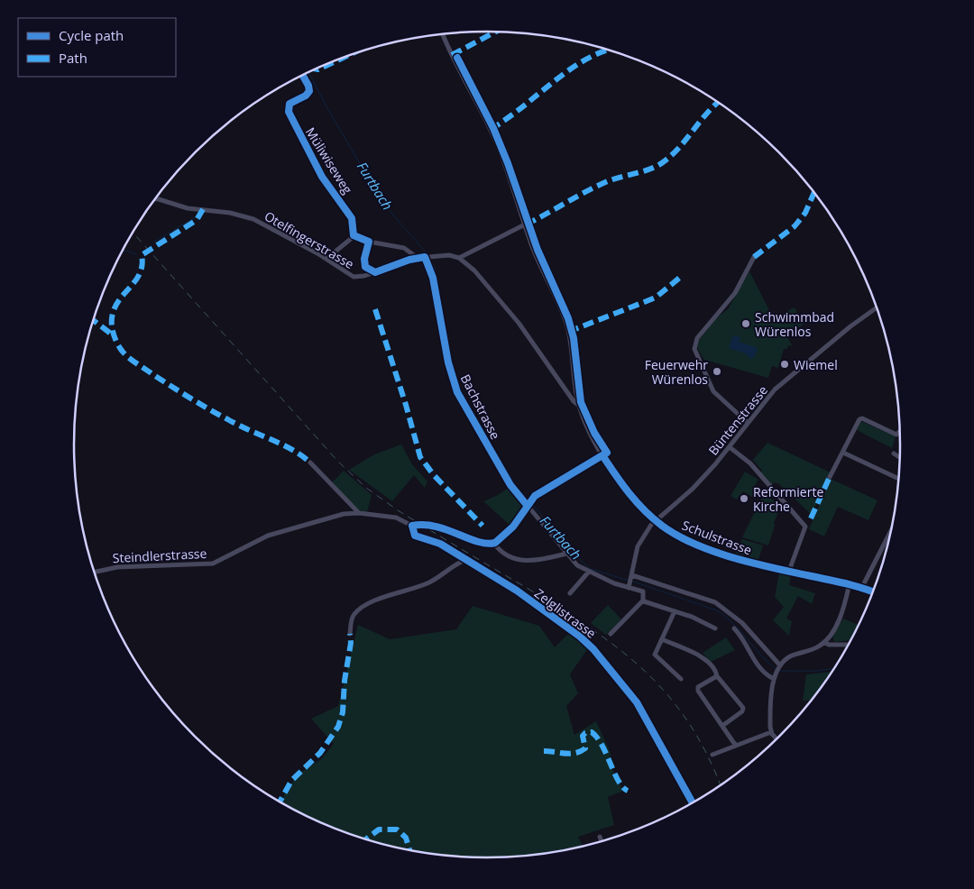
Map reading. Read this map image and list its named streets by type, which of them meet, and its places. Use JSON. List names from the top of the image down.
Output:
{
  "streets": {
    "street": [
      "Müliwiseweg",
      "Otelfingerstrasse",
      "Bachstrasse",
      "Büntenstrasse",
      "Schulstrasse",
      "Steindlerstrasse",
      "Zelglistrasse"
    ]
  },
  "crossings": [
    ["Otelfingerstrasse", "Bachstrasse"],
    ["Büntenstrasse", "Schulstrasse"],
    ["Steindlerstrasse", "Zelglistrasse"]
  ],
  "water": ["Furtbach"],
  "places": [
    "Schwimmbad Würenlos",
    "Wiemel",
    "Feuerwehr Würenlos",
    "Reformierte Kirche"
  ],
  "legend": ["Cycle path", "Path"]
}
